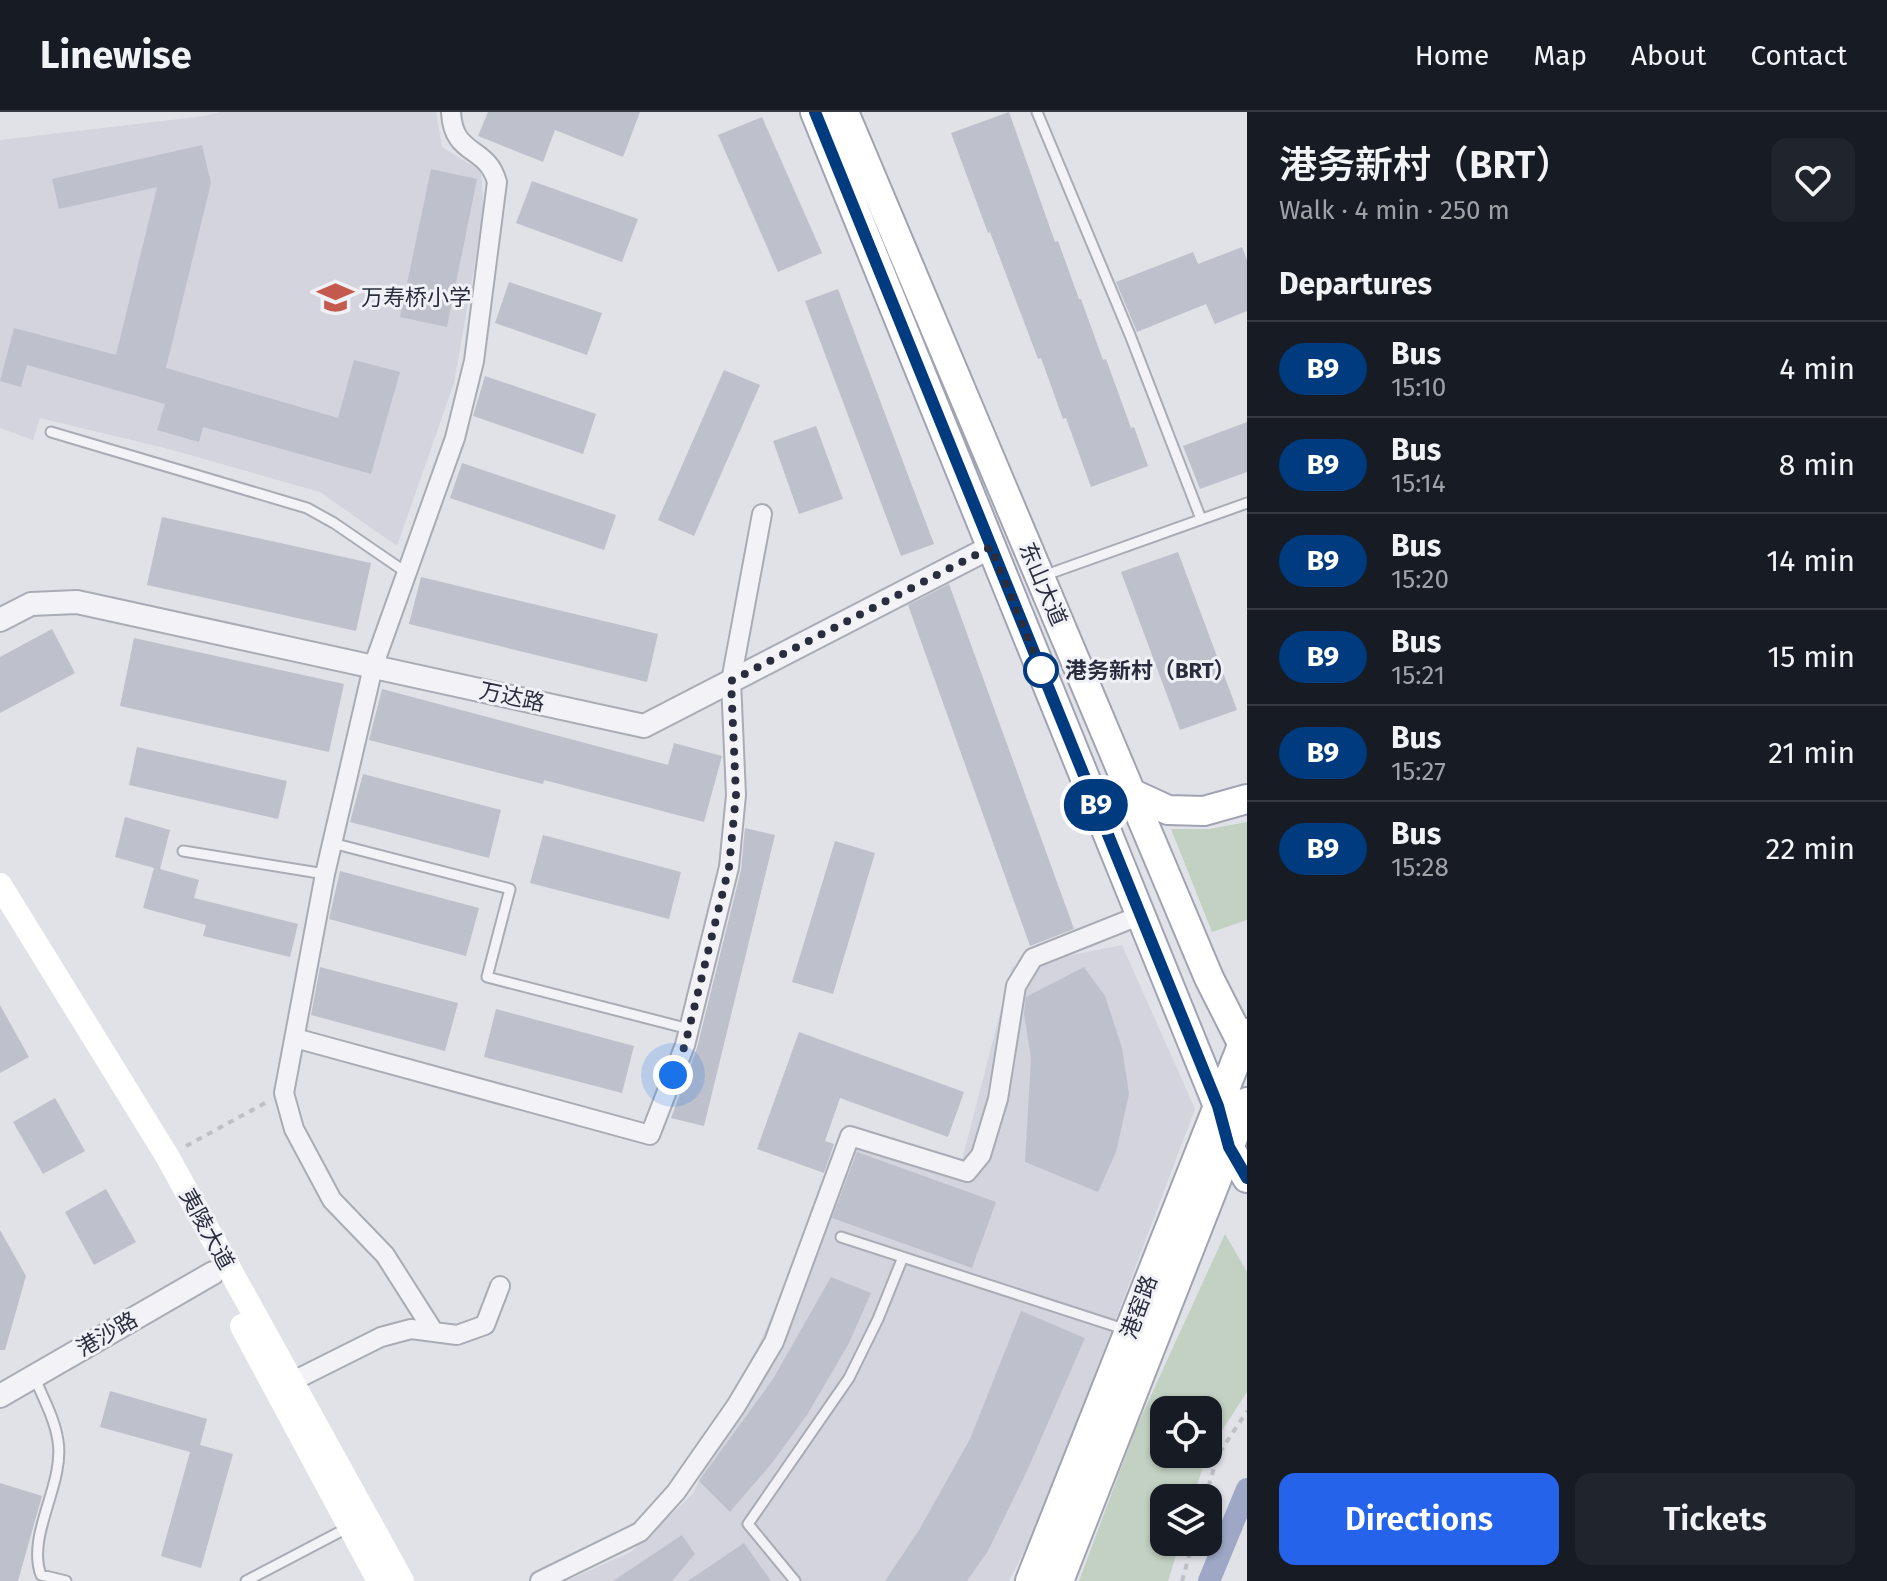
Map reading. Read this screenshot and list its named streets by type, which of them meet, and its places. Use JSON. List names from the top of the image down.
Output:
{
  "streets": {
    "main road": ["东山大道", "夷陵大道", "港窑路"],
    "street": ["万达路", "港沙路"]
  },
  "crossings": [
    ["东山大道", "万达路"],
    ["东山大道", "港窑路"],
    ["夷陵大道", "港沙路"]
  ],
  "places": {
    "school or university": ["万寿桥小学"],
    "other": ["港务新村（BRT）"]
  },
  "lines": ["bus line B9"],
  "page": {
    "header": "Linewise",
    "nav": [
      "Home",
      "Map",
      "About",
      "Contact"
    ],
    "on_map": "B9",
    "heading": [
      ["港务新村（BRT）", "Walk · 4 min · 250 m"],
      "Departures"
    ],
    "list": [
      {
        "mark": "B9",
        "name": "Bus",
        "note": "15:10",
        "value": "4 min"
      },
      {
        "mark": "B9",
        "name": "Bus",
        "note": "15:14",
        "value": "8 min"
      },
      {
        "mark": "B9",
        "name": "Bus",
        "note": "15:20",
        "value": "14 min"
      },
      {
        "mark": "B9",
        "name": "Bus",
        "note": "15:21",
        "value": "15 min"
      },
      {
        "mark": "B9",
        "name": "Bus",
        "note": "15:27",
        "value": "21 min"
      },
      {
        "mark": "B9",
        "name": "Bus",
        "note": "15:28",
        "value": "22 min"
      }
    ],
    "buttons": ["Directions", "Tickets"]
  }
}
